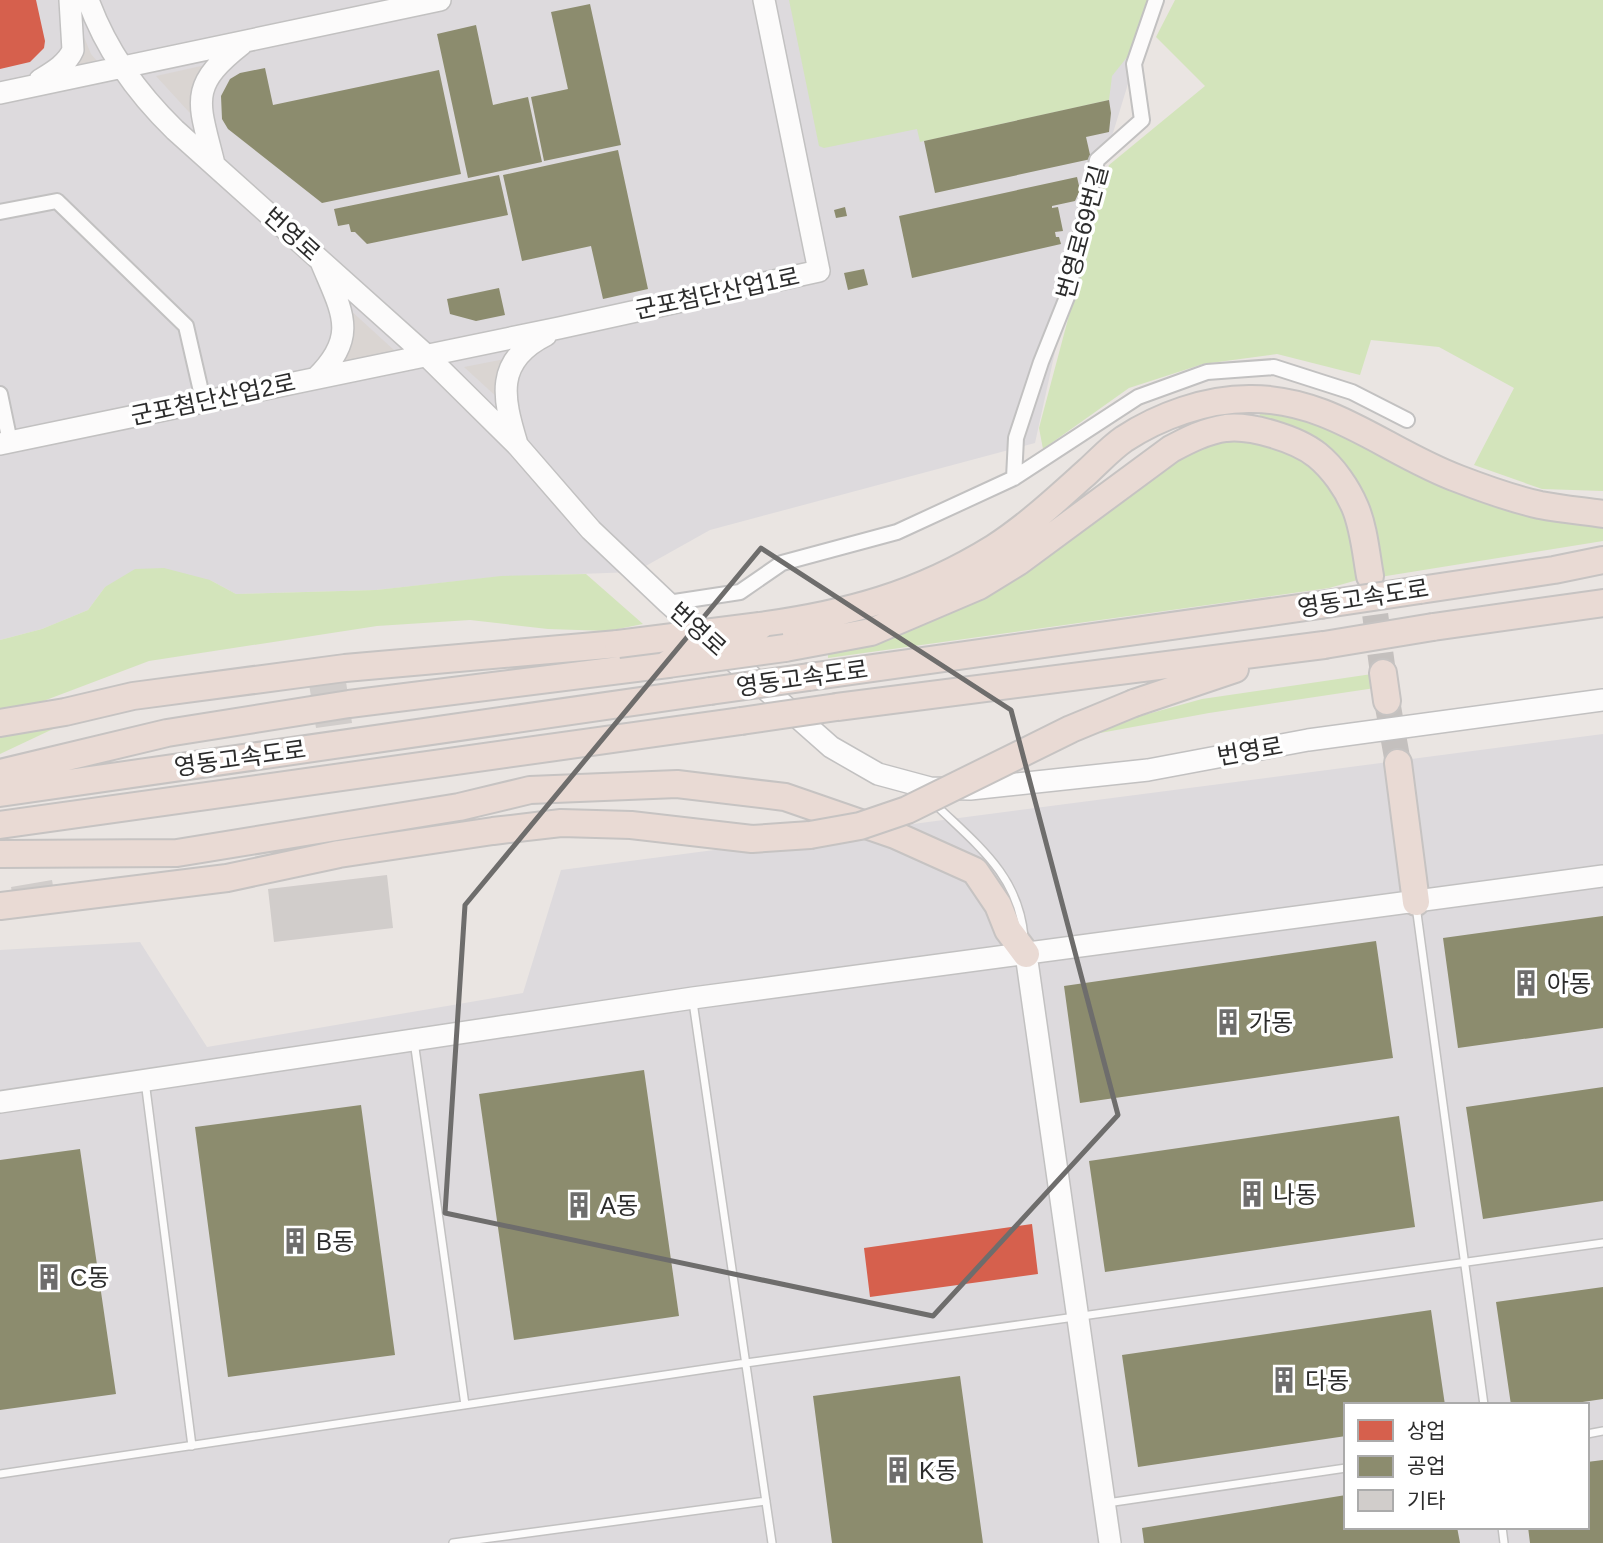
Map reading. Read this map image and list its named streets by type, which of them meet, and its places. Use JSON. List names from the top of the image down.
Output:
{
  "streets": {
    "highway": ["영동고속도로"],
    "street": [
      "번영로69번길",
      "번영로",
      "군포첨단산업1로",
      "군포첨단산업2로"
    ]
  },
  "crossings": [
    ["번영로", "군포첨단산업1로"],
    ["번영로", "군포첨단산업2로"],
    ["군포첨단산업1로", "군포첨단산업2로"]
  ],
  "places": {
    "building": [
      "아동",
      "가동",
      "나동",
      "A동",
      "B동",
      "C동",
      "다동",
      "K동"
    ]
  },
  "legend": ["상업", "공업", "기타"]
}
